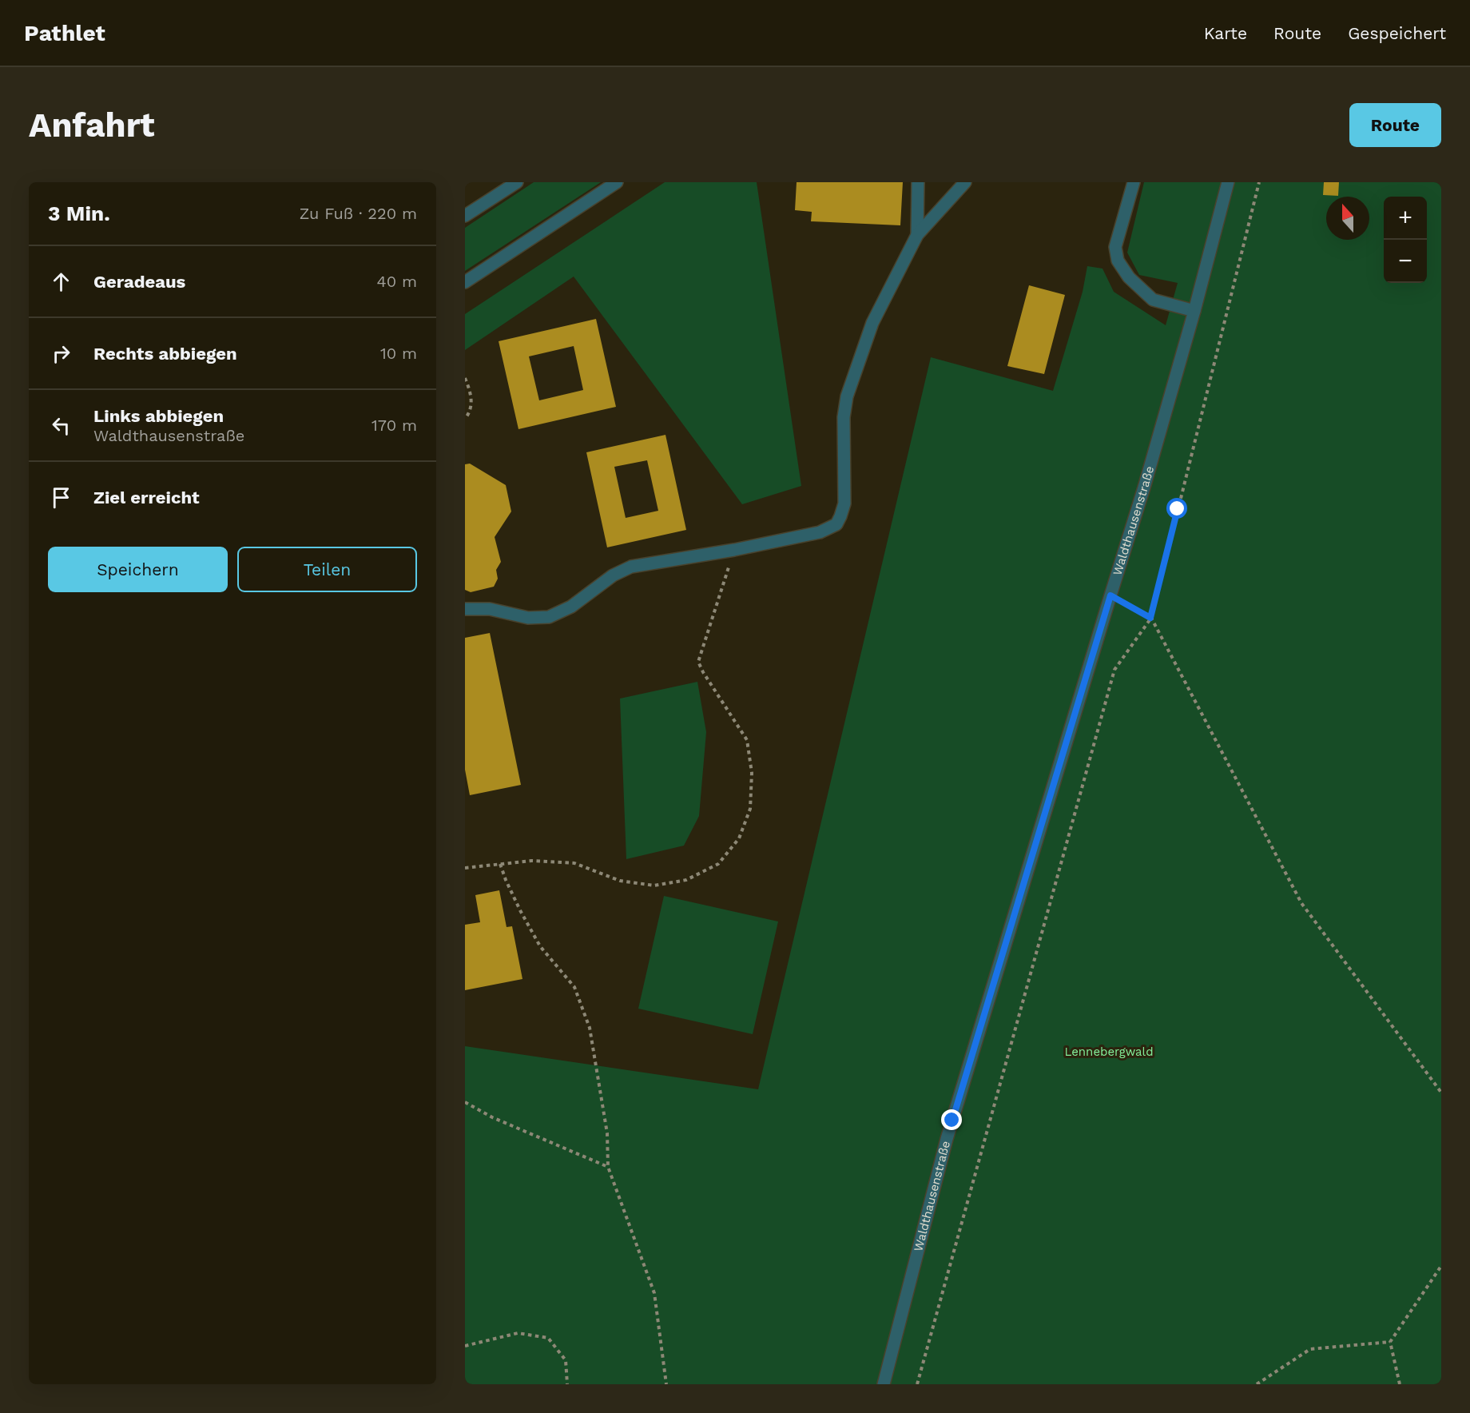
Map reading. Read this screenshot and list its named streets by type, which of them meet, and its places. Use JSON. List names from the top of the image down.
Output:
{
  "streets": {
    "street": ["Waldthausenstraße"]
  },
  "parks": ["Lennebergwald"],
  "north": "top",
  "page": {
    "header": "Pathlet",
    "nav": ["Karte", "Route", "Gespeichert"],
    "buttons": [
      "Route",
      ["Speichern", "Teilen"]
    ],
    "title": "Anfahrt",
    "heading": ["3 Min.", "Zu Fuß · 220 m"],
    "map_buttons": ["+", "−"],
    "list": [
      ["Geradeaus", "40 m"],
      ["Rechts abbiegen", "10 m"],
      ["Links abbiegen", "Waldthausenstraße", "170 m"],
      "Ziel erreicht"
    ]
  }
}
